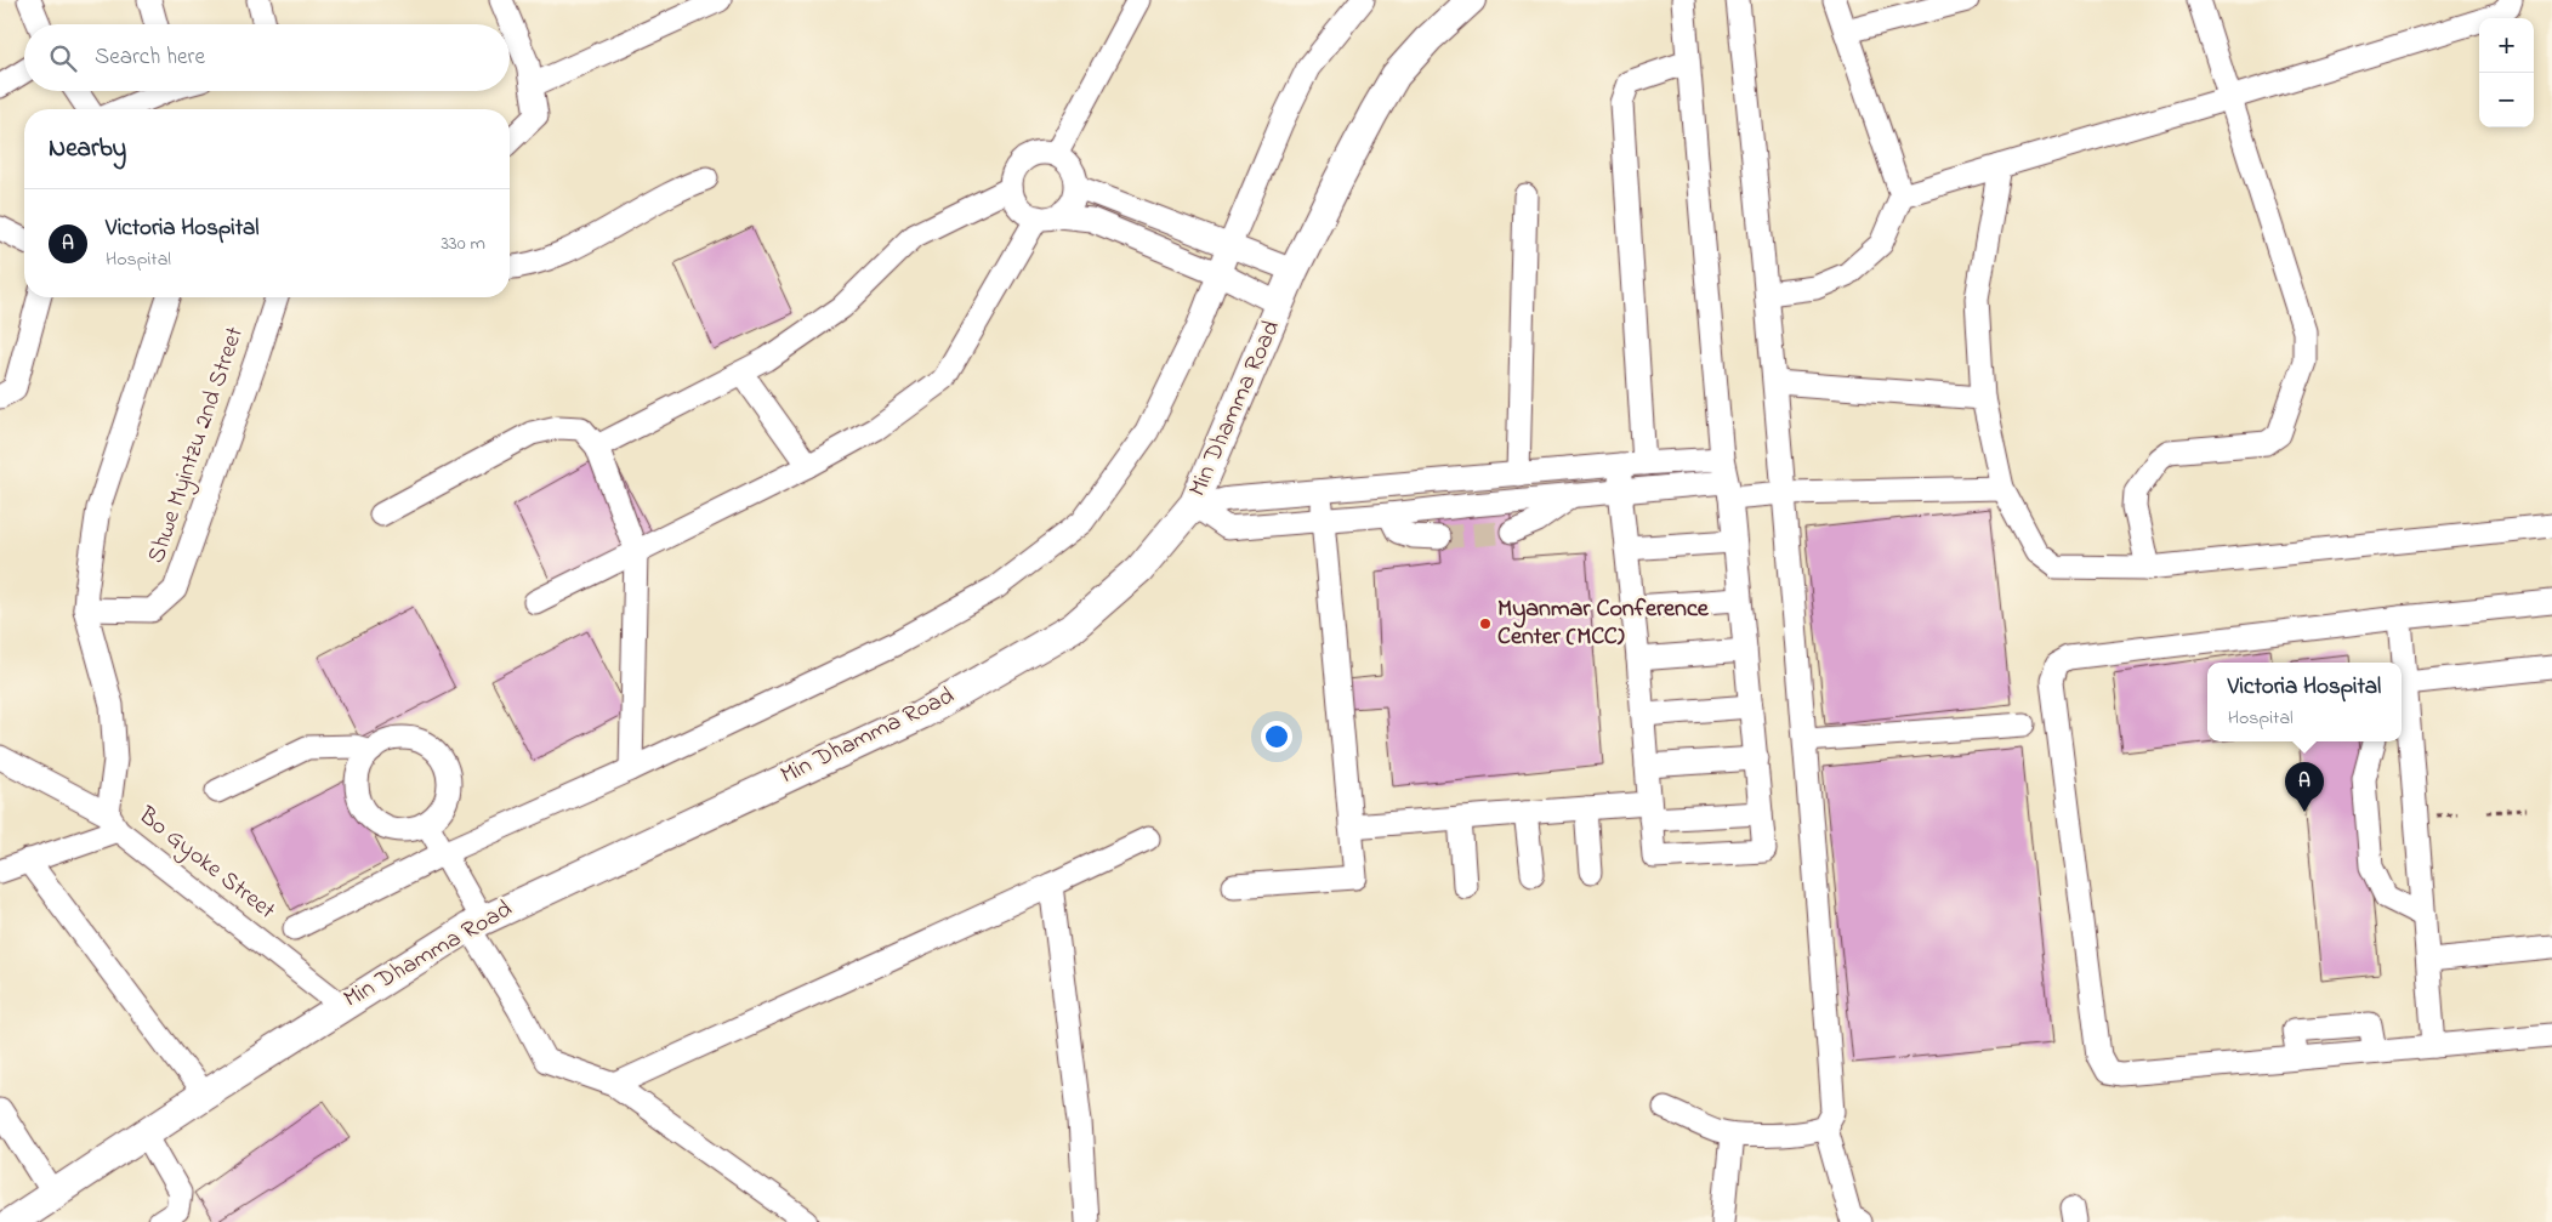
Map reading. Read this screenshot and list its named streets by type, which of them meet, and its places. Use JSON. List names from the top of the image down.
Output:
{
  "streets": {
    "main road": ["Min Dhamma Road"],
    "street": ["Shwe Myintzu 2nd Street", "Bo Gyoke Street"]
  },
  "crossings": [
    ["Min Dhamma Road", "Bo Gyoke Street"]
  ],
  "places": ["Myanmar Conference Center (MCC)"],
  "page": {
    "map_buttons": ["+", "−"],
    "search": "Search here",
    "heading": "Nearby",
    "list": [
      {
        "mark": "A",
        "name": "Victoria Hospital",
        "note": "Hospital",
        "value": "330 m"
      }
    ],
    "popup": ["Victoria Hospital", "Hospital"],
    "pins": "A"
  }
}
